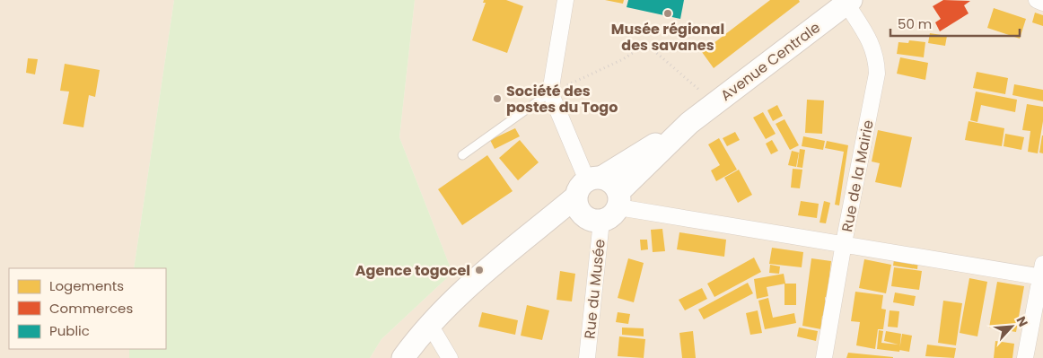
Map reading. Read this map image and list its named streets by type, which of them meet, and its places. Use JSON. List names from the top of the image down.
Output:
{
  "streets": {
    "main road": ["Avenue Centrale"],
    "street": ["Rue de la Mairie", "Rue du Musée"]
  },
  "crossings": [
    ["Avenue Centrale", "Rue de la Mairie"],
    ["Avenue Centrale", "Rue du Musée"]
  ],
  "places": ["Musée régional des savanes", "Société des postes du Togo", "Agence togocel"],
  "legend": ["Logements", "Commerces", "Public"],
  "scale_bar": "50 m",
  "north": "top right"
}
